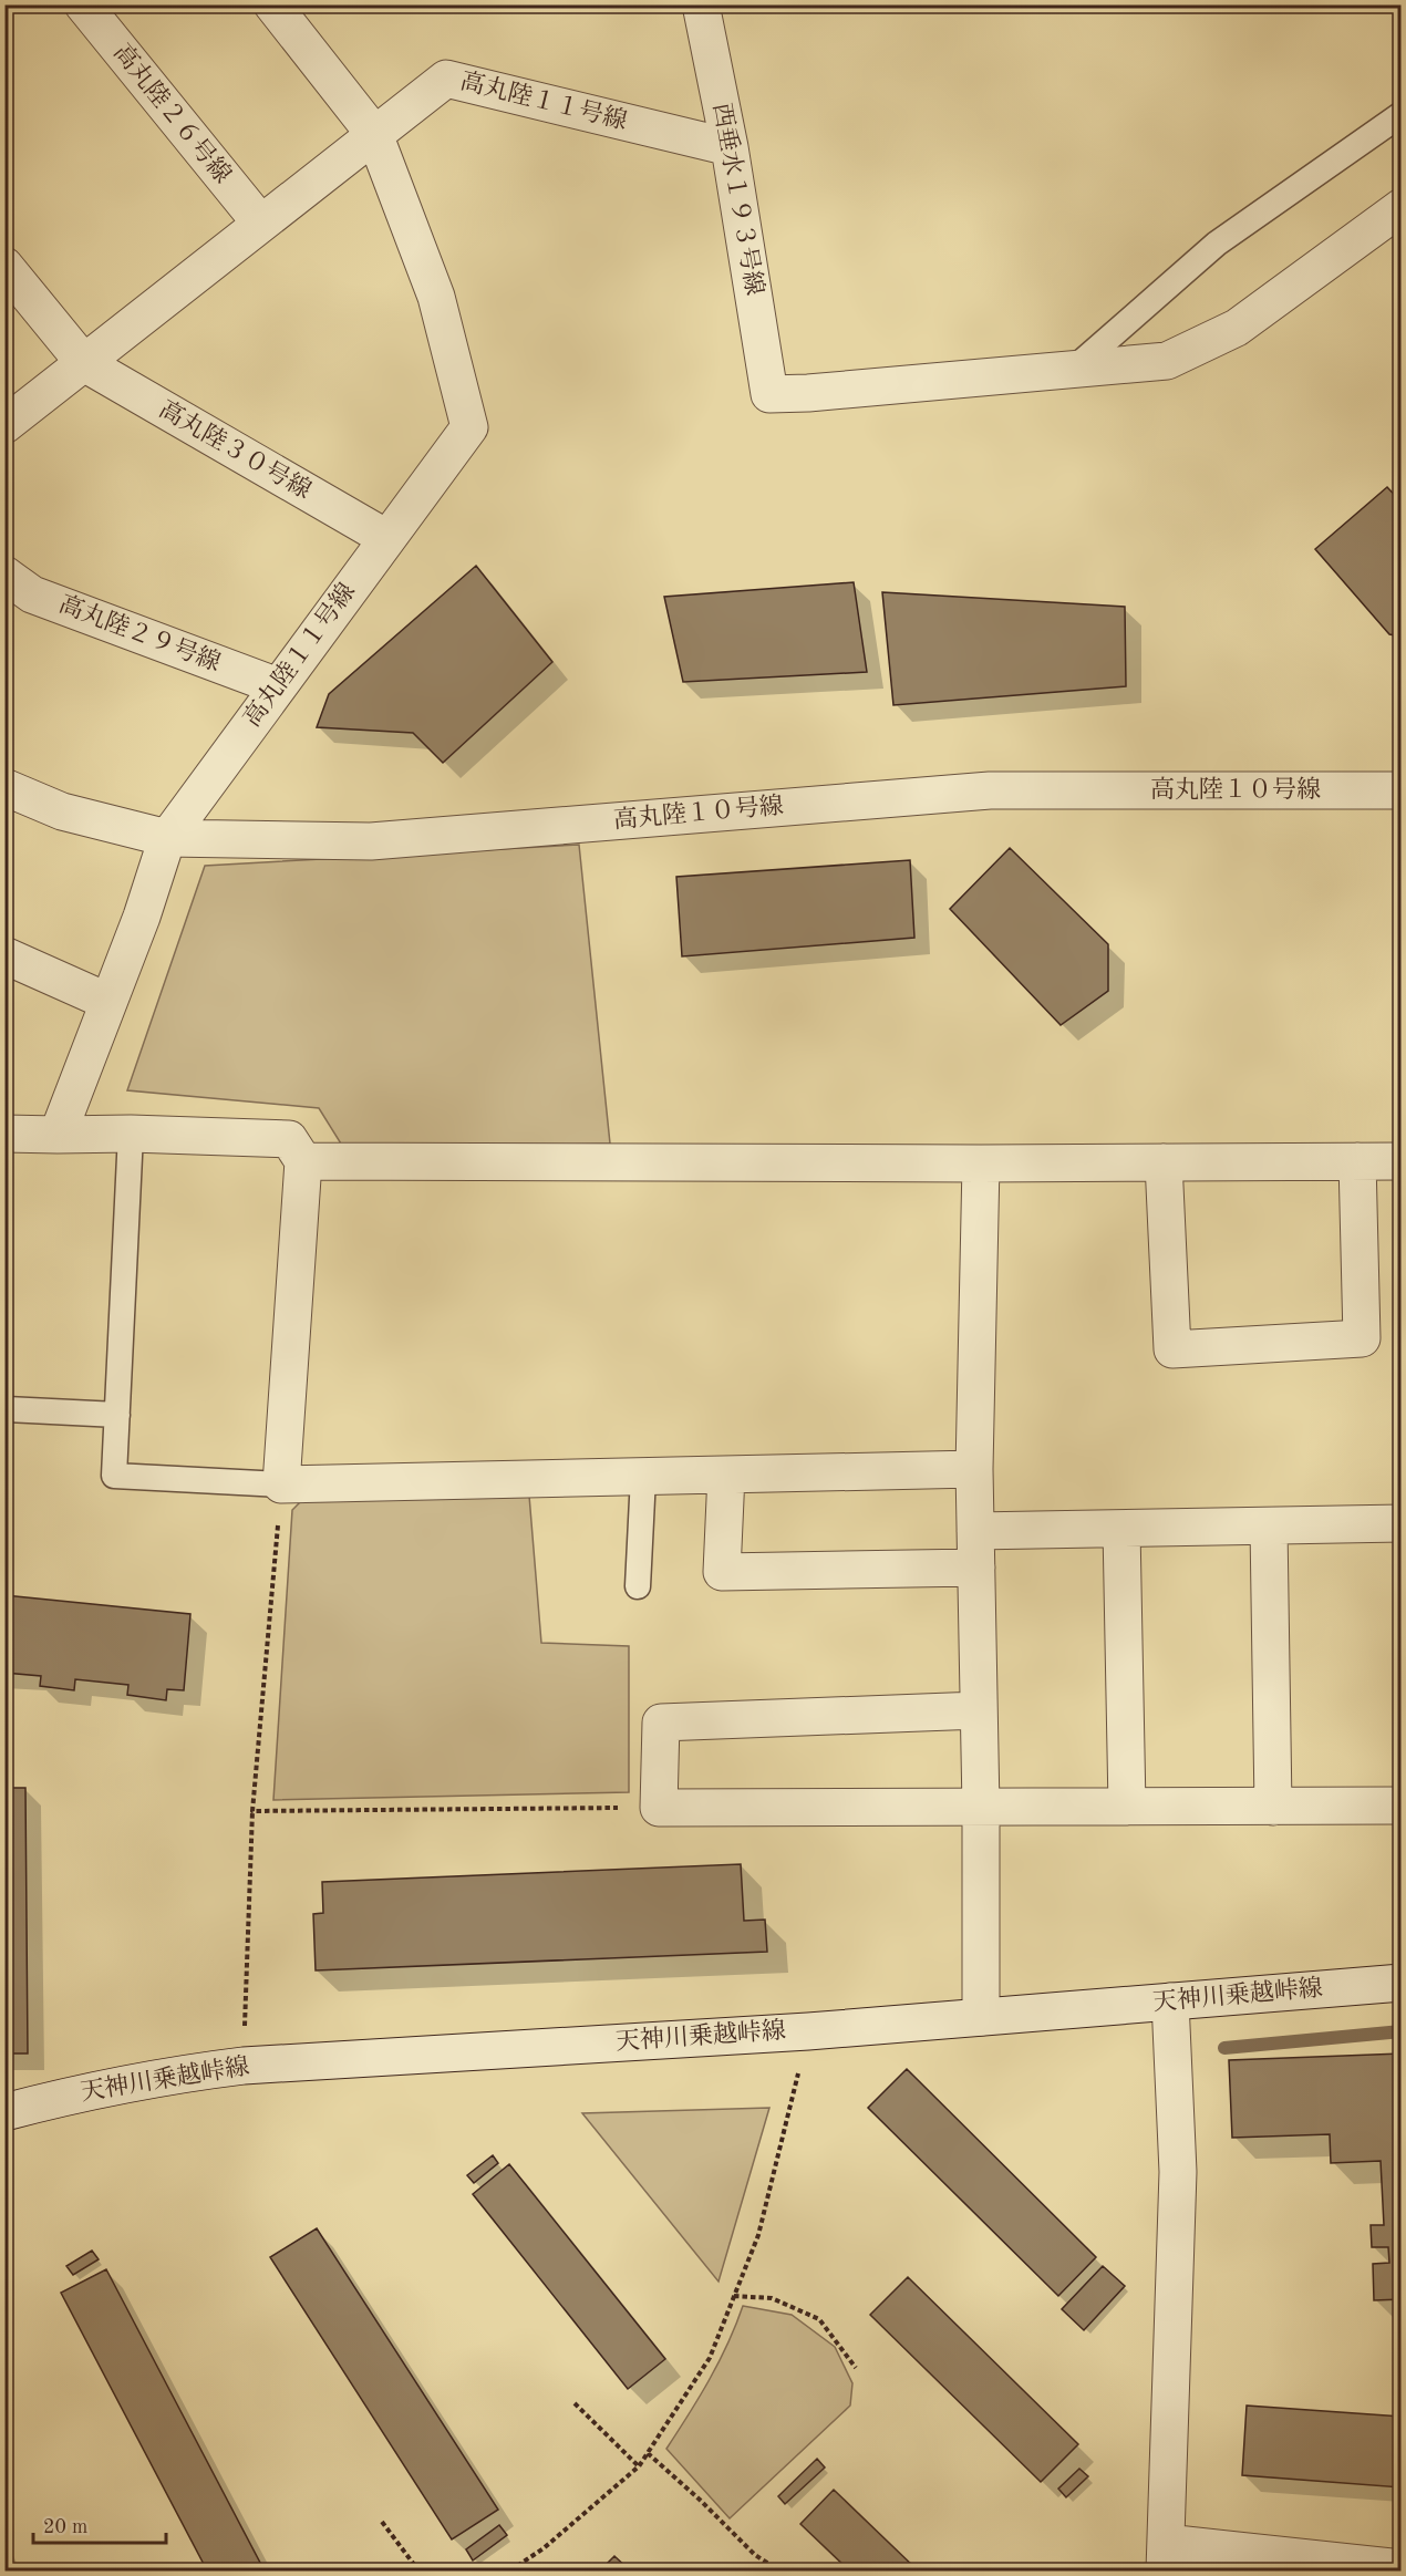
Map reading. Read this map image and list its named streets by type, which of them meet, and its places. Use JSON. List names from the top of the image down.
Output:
{
  "streets": {
    "street": [
      "高丸陸１１号線",
      "高丸陸２６号線",
      "西垂水１９３号線",
      "高丸陸３０号線",
      "高丸陸２９号線",
      "高丸陸１０号線",
      "天神川乗越峠線"
    ]
  },
  "crossings": [
    ["高丸陸１１号線", "高丸陸２６号線"],
    ["高丸陸１１号線", "西垂水１９３号線"],
    ["高丸陸１１号線", "高丸陸３０号線"],
    ["高丸陸１１号線", "高丸陸２９号線"],
    ["高丸陸１１号線", "高丸陸１０号線"]
  ],
  "scale_bar": "20 m"
}
